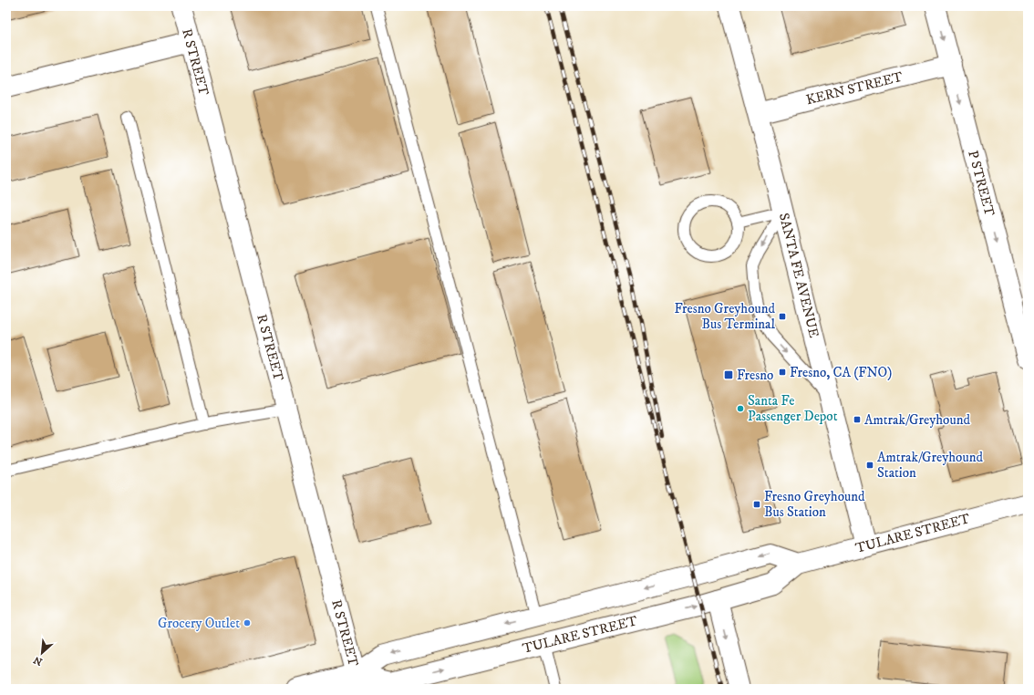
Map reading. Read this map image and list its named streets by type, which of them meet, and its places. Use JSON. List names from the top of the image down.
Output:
{
  "streets": {
    "street": [
      "R STREET",
      "KERN STREET",
      "P STREET",
      "SANTA FE AVENUE",
      "TULARE STREET"
    ]
  },
  "crossings": [
    ["R STREET", "TULARE STREET"],
    ["KERN STREET", "P STREET"],
    ["KERN STREET", "SANTA FE AVENUE"],
    ["SANTA FE AVENUE", "TULARE STREET"]
  ],
  "one_way": ["P STREET"],
  "places": {
    "transit": [
      "Fresno Greyhound Bus Terminal",
      "Fresno, CA (FNO)",
      "Fresno",
      "Amtrak/Greyhound",
      "Amtrak/Greyhound Station",
      "Fresno Greyhound Bus Station"
    ],
    "other": ["Santa Fe Passenger Depot", "Grocery Outlet"]
  },
  "north": "bottom left"
}
